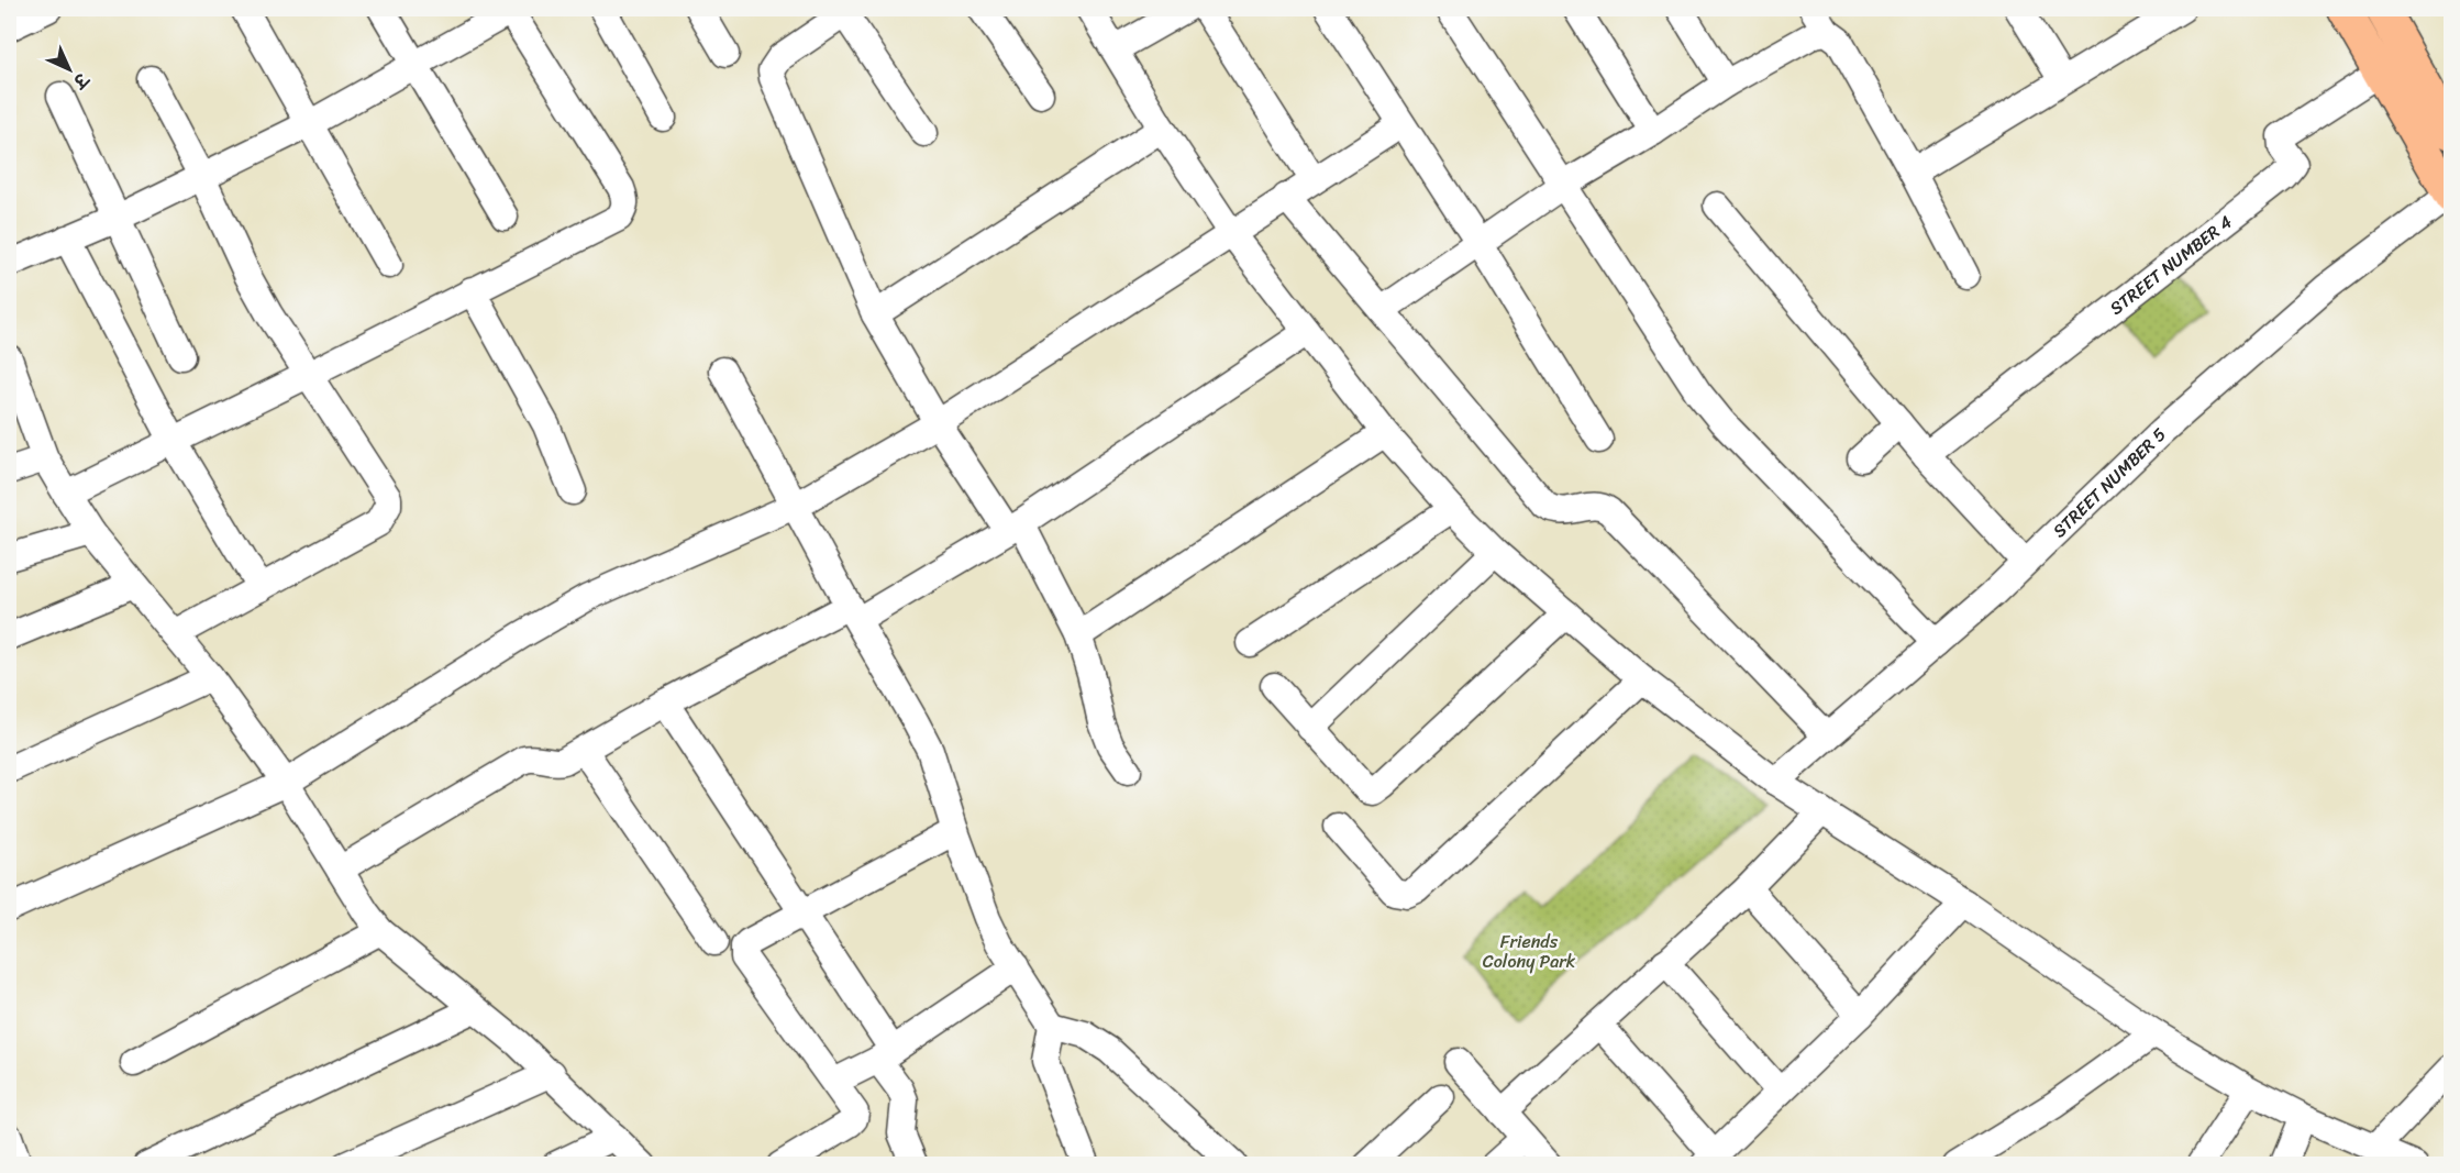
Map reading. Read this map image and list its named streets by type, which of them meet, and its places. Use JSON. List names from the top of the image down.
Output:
{
  "streets": {
    "street": ["STREET NUMBER 4", "STREET NUMBER 5"]
  },
  "parks": ["Friends Colony Park"],
  "north": "bottom right"
}
